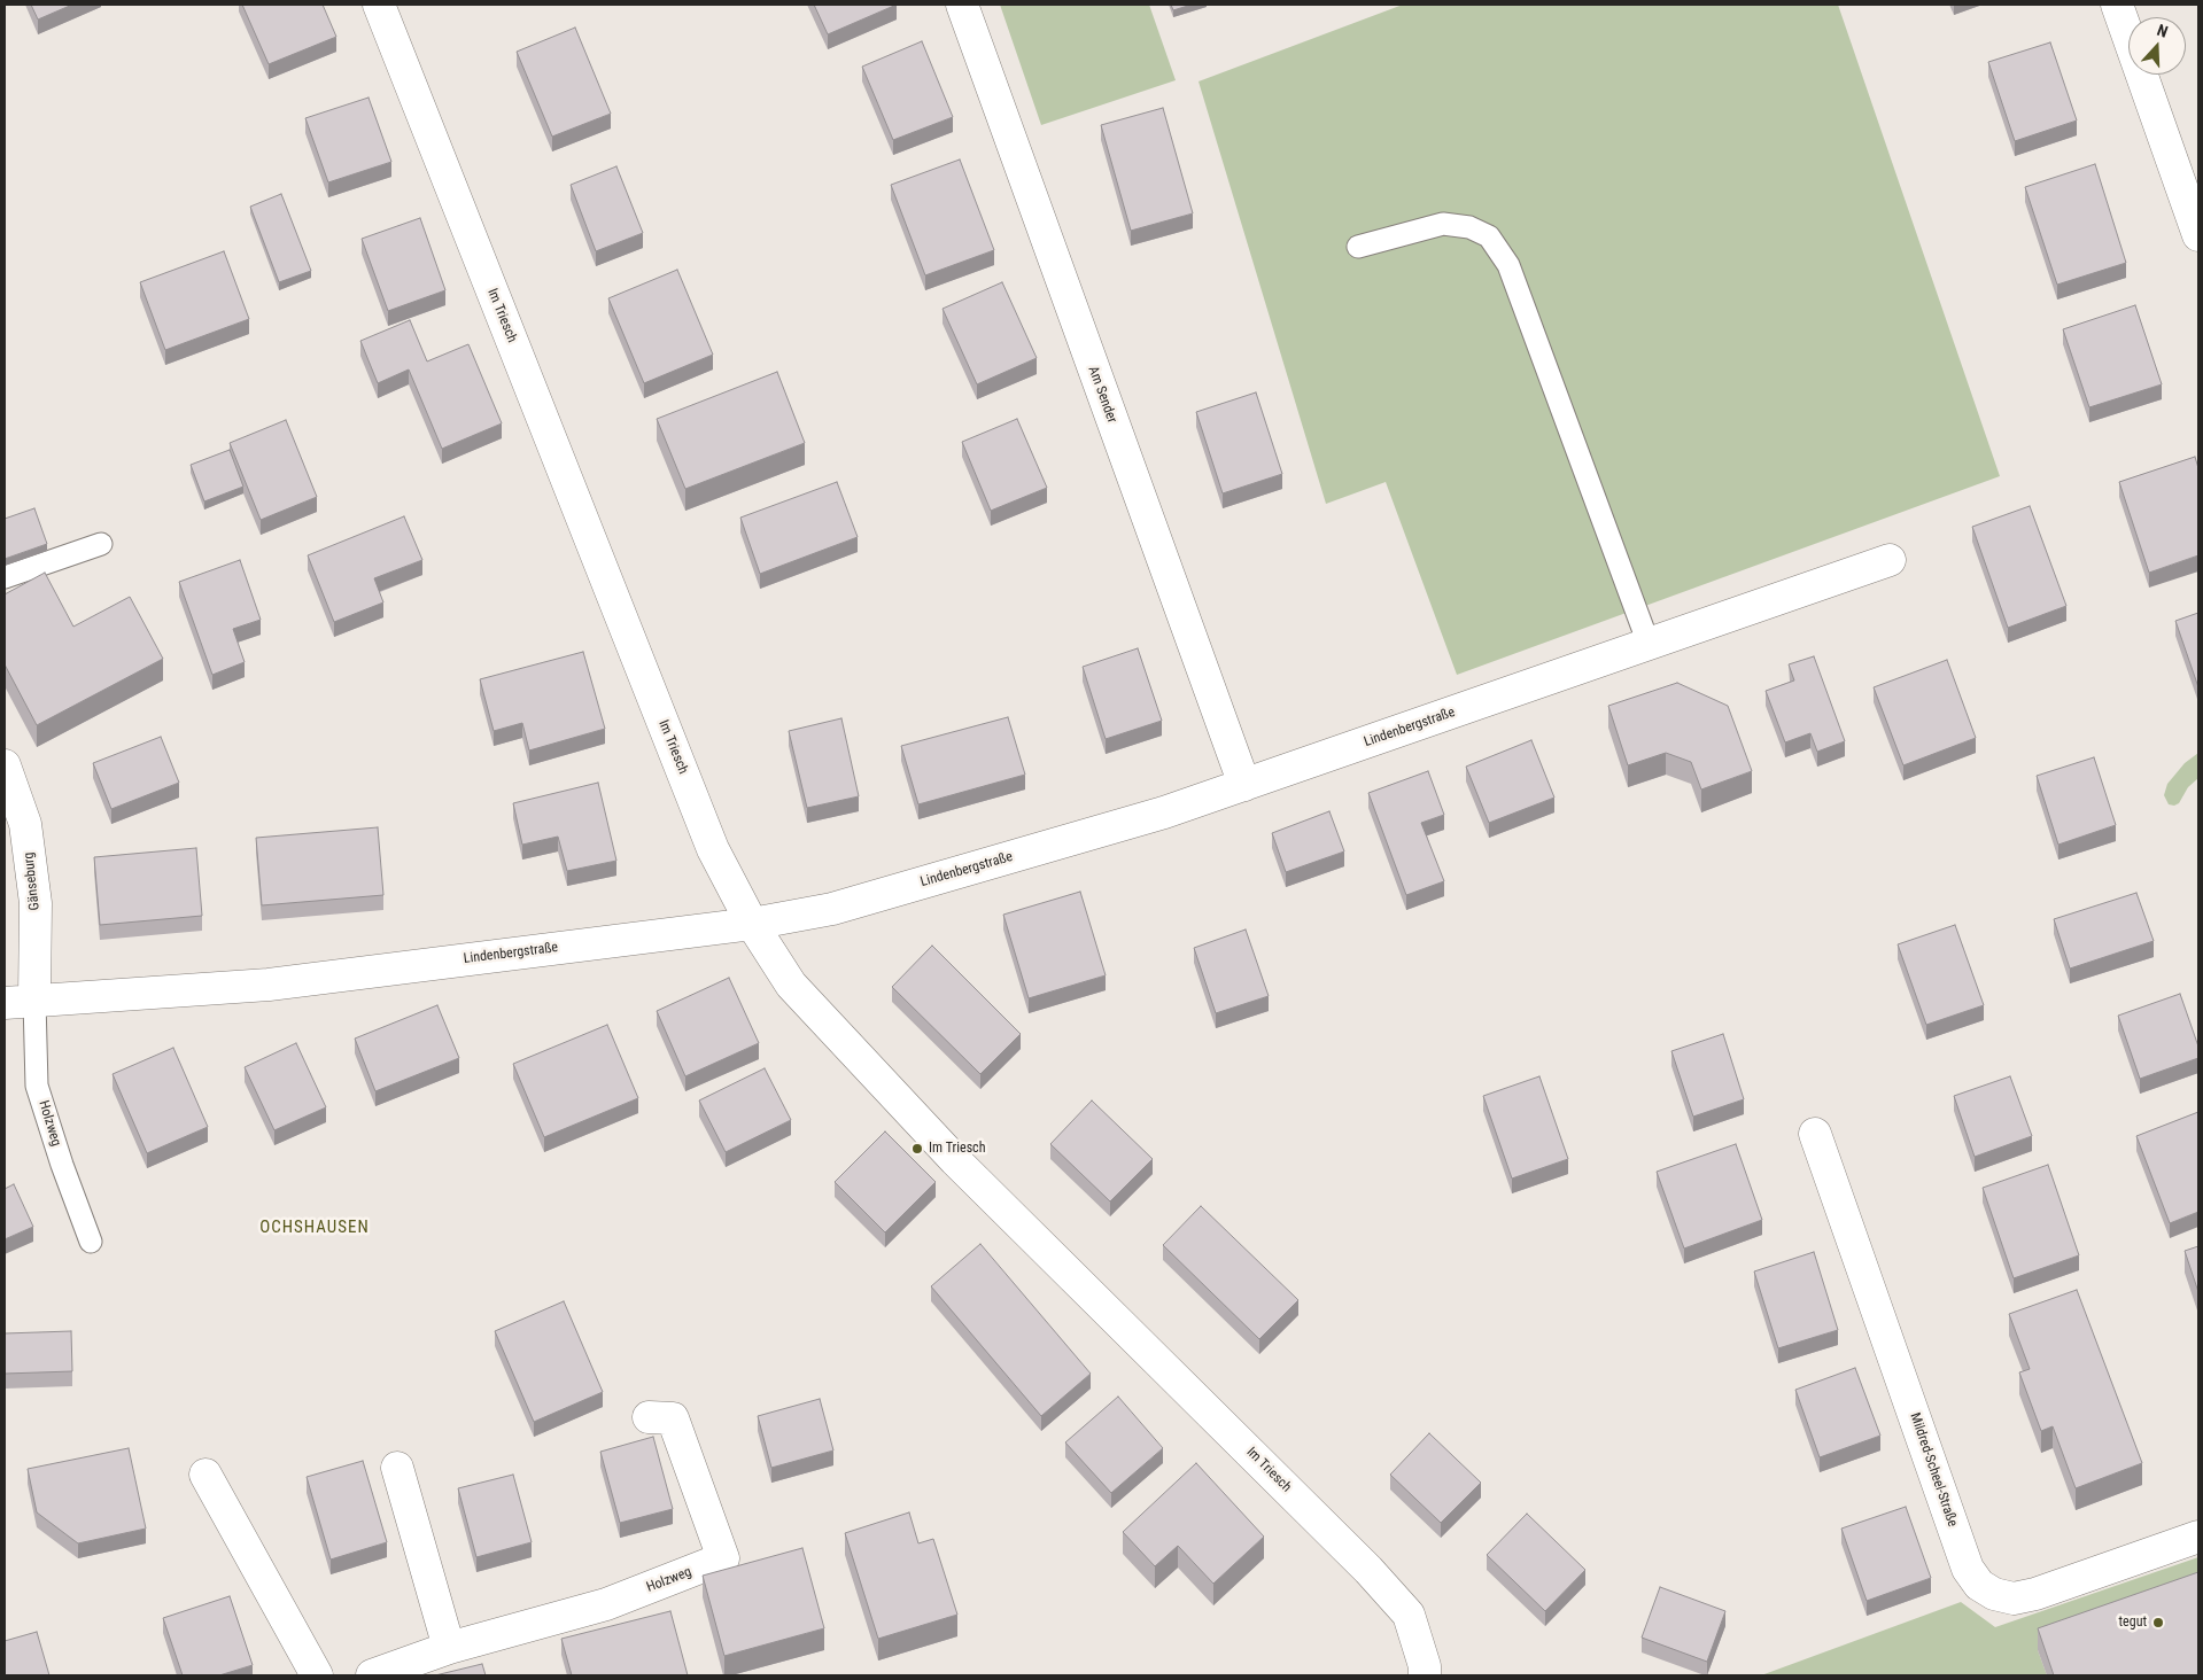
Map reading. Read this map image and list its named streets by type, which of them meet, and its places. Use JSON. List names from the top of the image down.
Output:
{
  "streets": {
    "street": [
      "Im Triesch",
      "Am Sender",
      "Lindenbergstraße",
      "Gänseburg",
      "Holzweg",
      "Mildred-Scheel-Straße"
    ]
  },
  "crossings": [
    ["Im Triesch", "Lindenbergstraße"],
    ["Am Sender", "Lindenbergstraße"],
    ["Lindenbergstraße", "Gänseburg"],
    ["Lindenbergstraße", "Holzweg"],
    ["Gänseburg", "Holzweg"]
  ],
  "districts": ["OCHSHAUSEN"],
  "places": ["Im Triesch", "tegut"],
  "north": "top"
}
